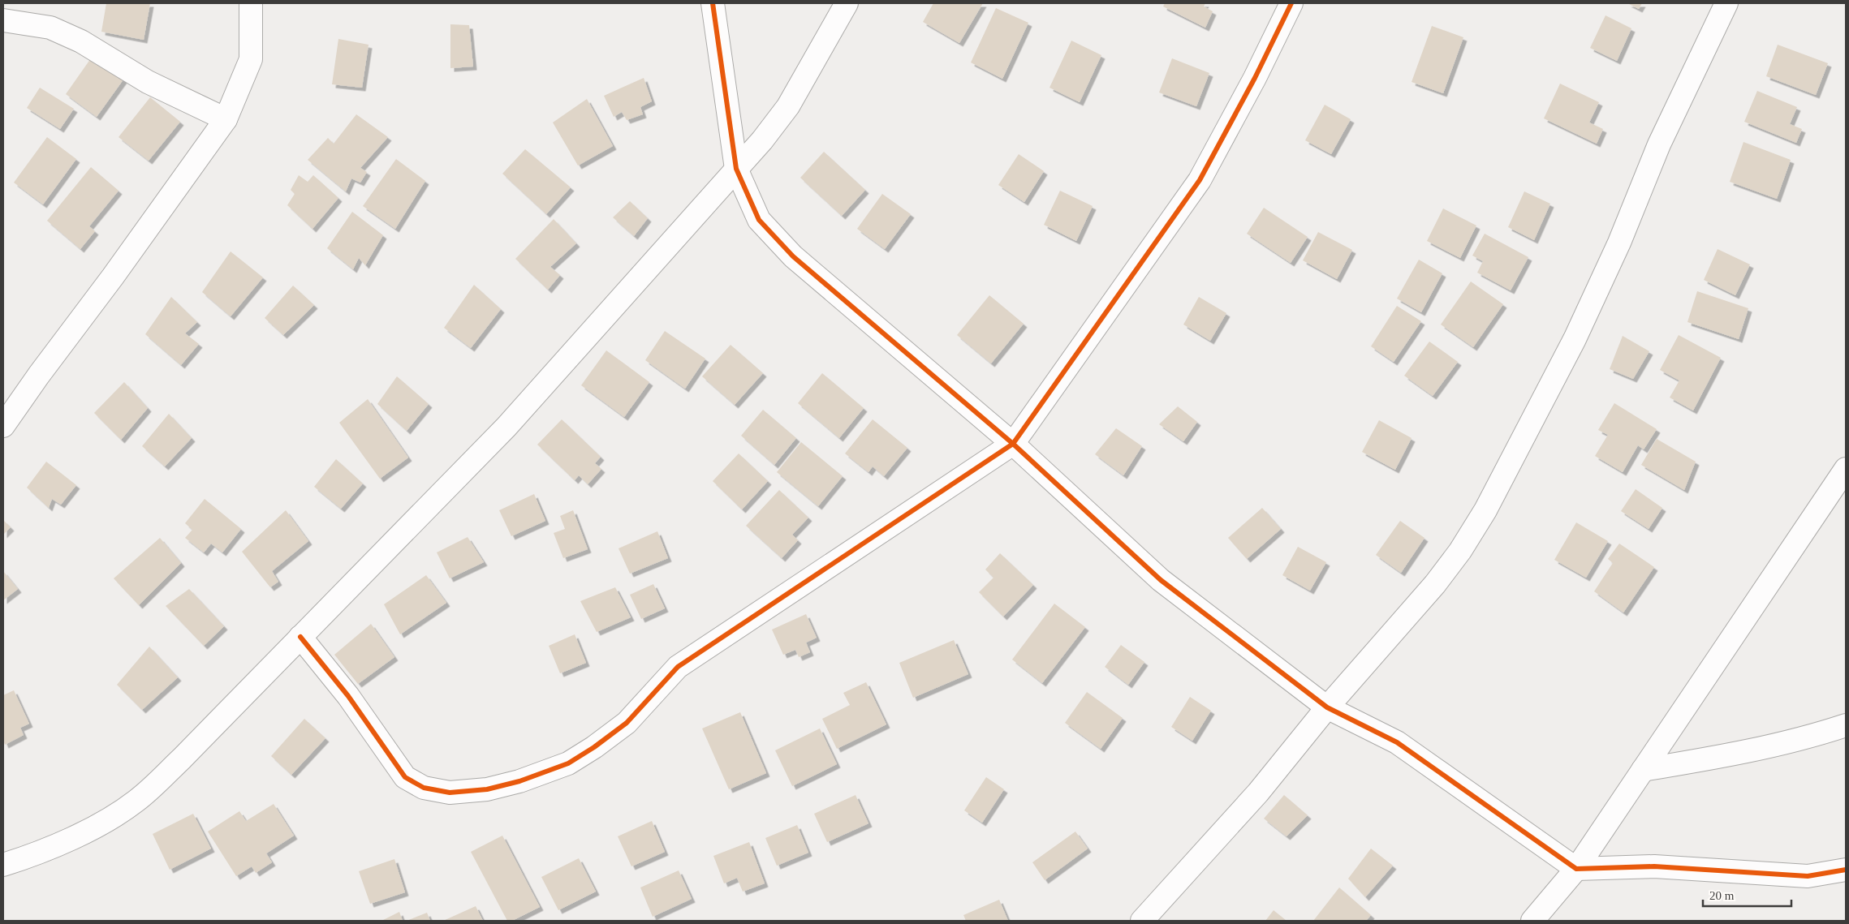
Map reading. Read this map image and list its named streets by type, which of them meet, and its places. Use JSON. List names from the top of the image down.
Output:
{
  "scale_bar": "20 m"
}
